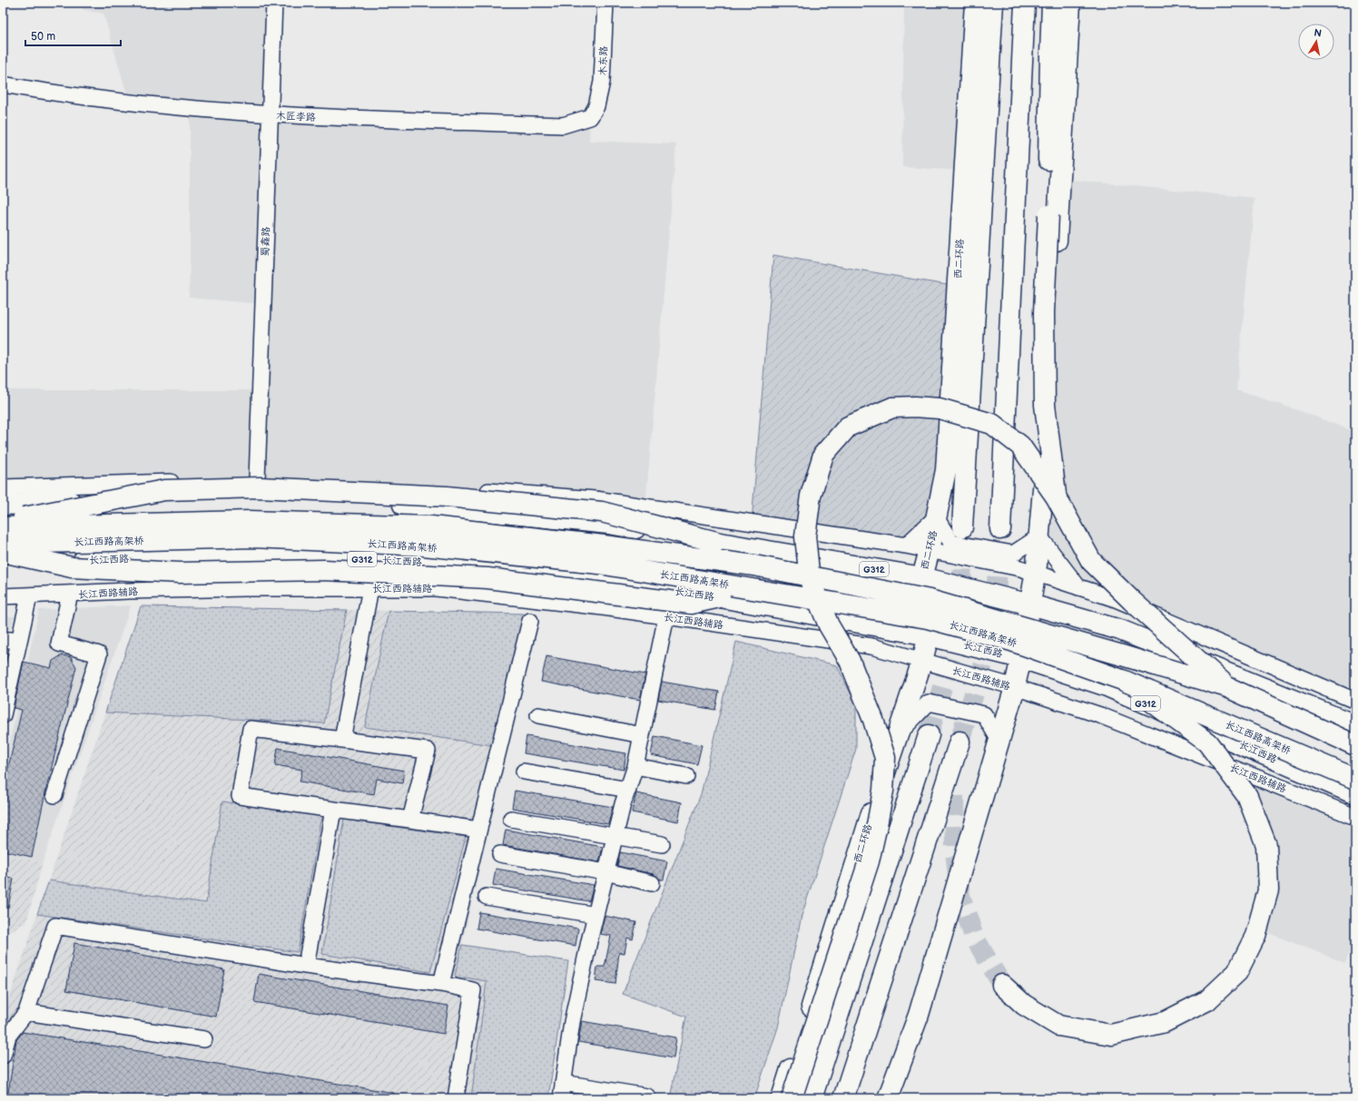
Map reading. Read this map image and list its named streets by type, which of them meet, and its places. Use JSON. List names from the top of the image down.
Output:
{
  "streets": {
    "highway": [
      "西二环路",
      "长江西路高架桥",
      "长江西路",
      "G312"
    ],
    "street": [
      "木东路",
      "木匠李路",
      "蜀鑫路",
      "长江西路辅路"
    ]
  },
  "crossings": [
    ["木东路", "木匠李路"],
    ["木匠李路", "蜀鑫路"],
    ["西二环路", "长江西路"],
    ["西二环路", "G312"],
    ["西二环路", "长江西路辅路"]
  ],
  "scale_bar": "50 m",
  "north": "top"
}
